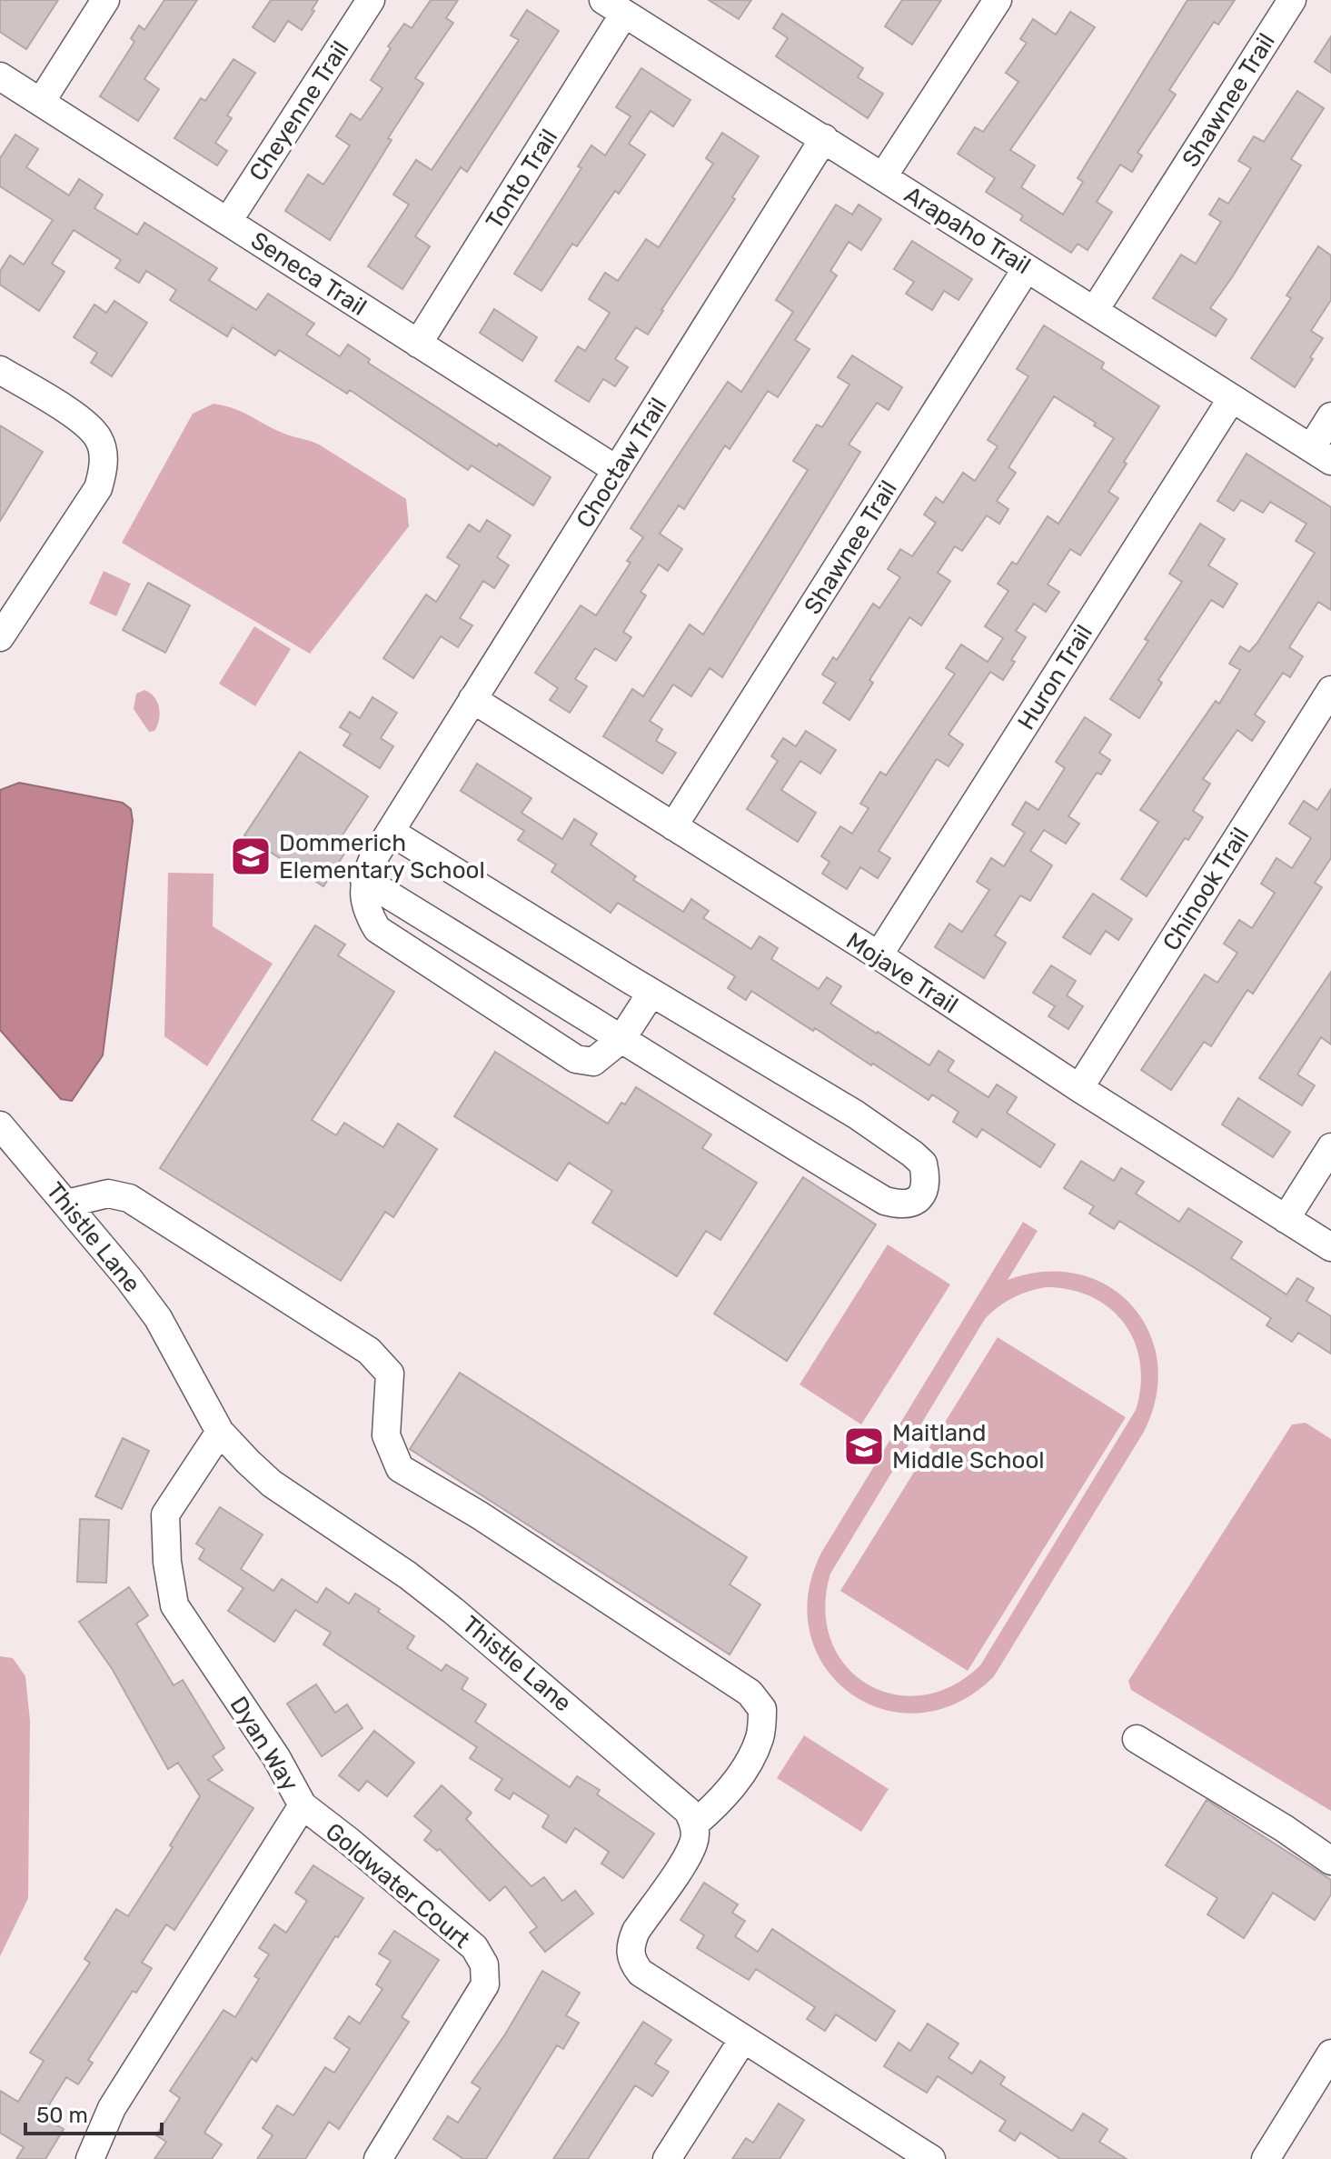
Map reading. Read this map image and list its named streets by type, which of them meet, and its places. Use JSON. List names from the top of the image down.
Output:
{
  "streets": {
    "street": [
      "Shawnee Trail",
      "Cheyenne Trail",
      "Tonto Trail",
      "Arapaho Trail",
      "Seneca Trail",
      "Choctaw Trail",
      "Huron Trail",
      "Chinook Trail",
      "Mojave Trail",
      "Thistle Lane",
      "Dyan Way",
      "Goldwater Court"
    ]
  },
  "crossings": [
    ["Shawnee Trail", "Arapaho Trail"],
    ["Shawnee Trail", "Mojave Trail"],
    ["Cheyenne Trail", "Seneca Trail"],
    ["Tonto Trail", "Arapaho Trail"],
    ["Tonto Trail", "Seneca Trail"],
    ["Arapaho Trail", "Choctaw Trail"],
    ["Arapaho Trail", "Huron Trail"],
    ["Seneca Trail", "Choctaw Trail"],
    ["Choctaw Trail", "Mojave Trail"],
    ["Huron Trail", "Mojave Trail"],
    ["Chinook Trail", "Mojave Trail"],
    ["Thistle Lane", "Dyan Way"],
    ["Dyan Way", "Goldwater Court"]
  ],
  "places": {
    "school or university": ["Dommerich Elementary School", "Maitland Middle School"]
  },
  "scale_bar": "50 m"
}
